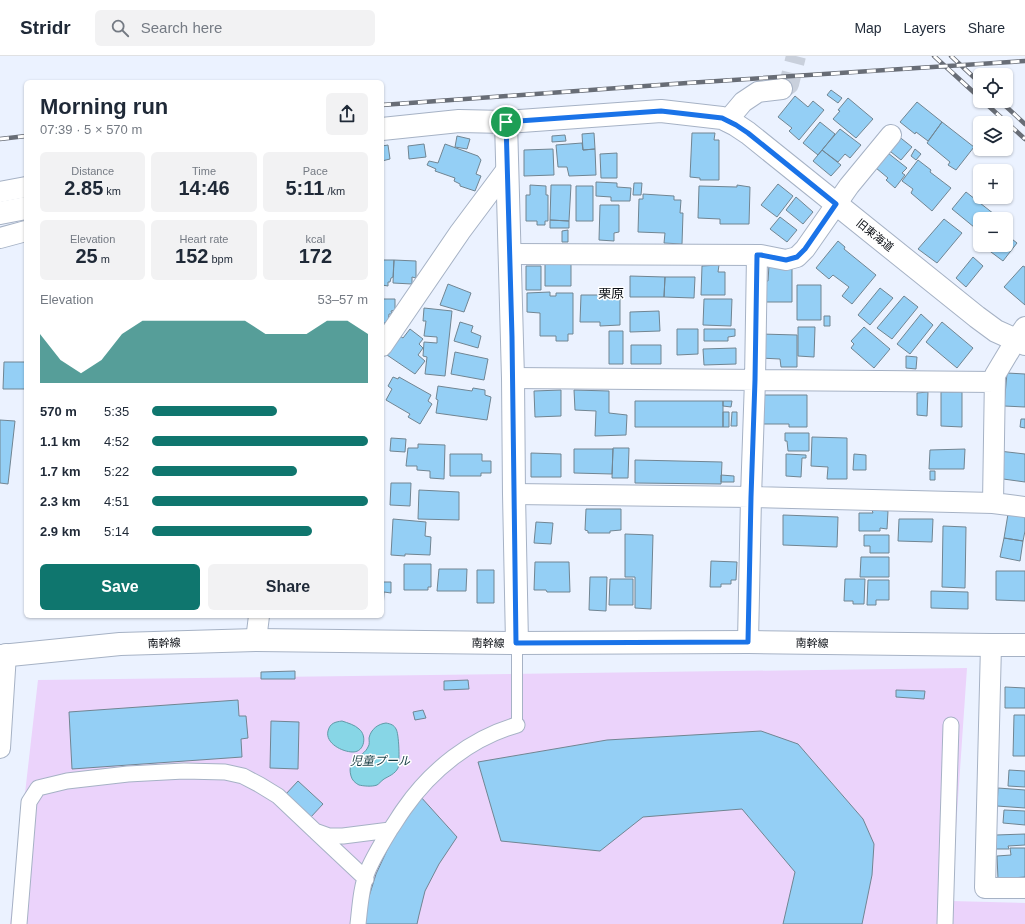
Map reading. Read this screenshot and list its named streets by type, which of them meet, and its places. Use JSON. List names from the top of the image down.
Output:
{
  "streets": {
    "street": ["旧東海道", "南幹線"]
  },
  "districts": ["栗原"],
  "water": ["児童プール"],
  "page": {
    "header": "Stridr",
    "search": "Search here",
    "nav": ["Map", "Layers", "Share"],
    "map_buttons": ["+", "−"],
    "heading": ["Morning run", "07:39 · 5 × 570 m"],
    "stats": [
      ["Distance", "2.85 km"],
      ["Time", "14:46"],
      ["Pace", "5:11 /km"],
      ["Elevation", "25 m"],
      ["Heart rate", "152 bpm"],
      ["kcal", "172"]
    ],
    "chart": ["Elevation", "53–57 m"],
    "list": [
      {
        "name": "570 m",
        "note": "5:35"
      },
      {
        "name": "1.1 km",
        "note": "4:52"
      },
      {
        "name": "1.7 km",
        "note": "5:22"
      },
      {
        "name": "2.3 km",
        "note": "4:51"
      },
      {
        "name": "2.9 km",
        "note": "5:14"
      }
    ],
    "buttons": ["Save", "Share"]
  }
}
